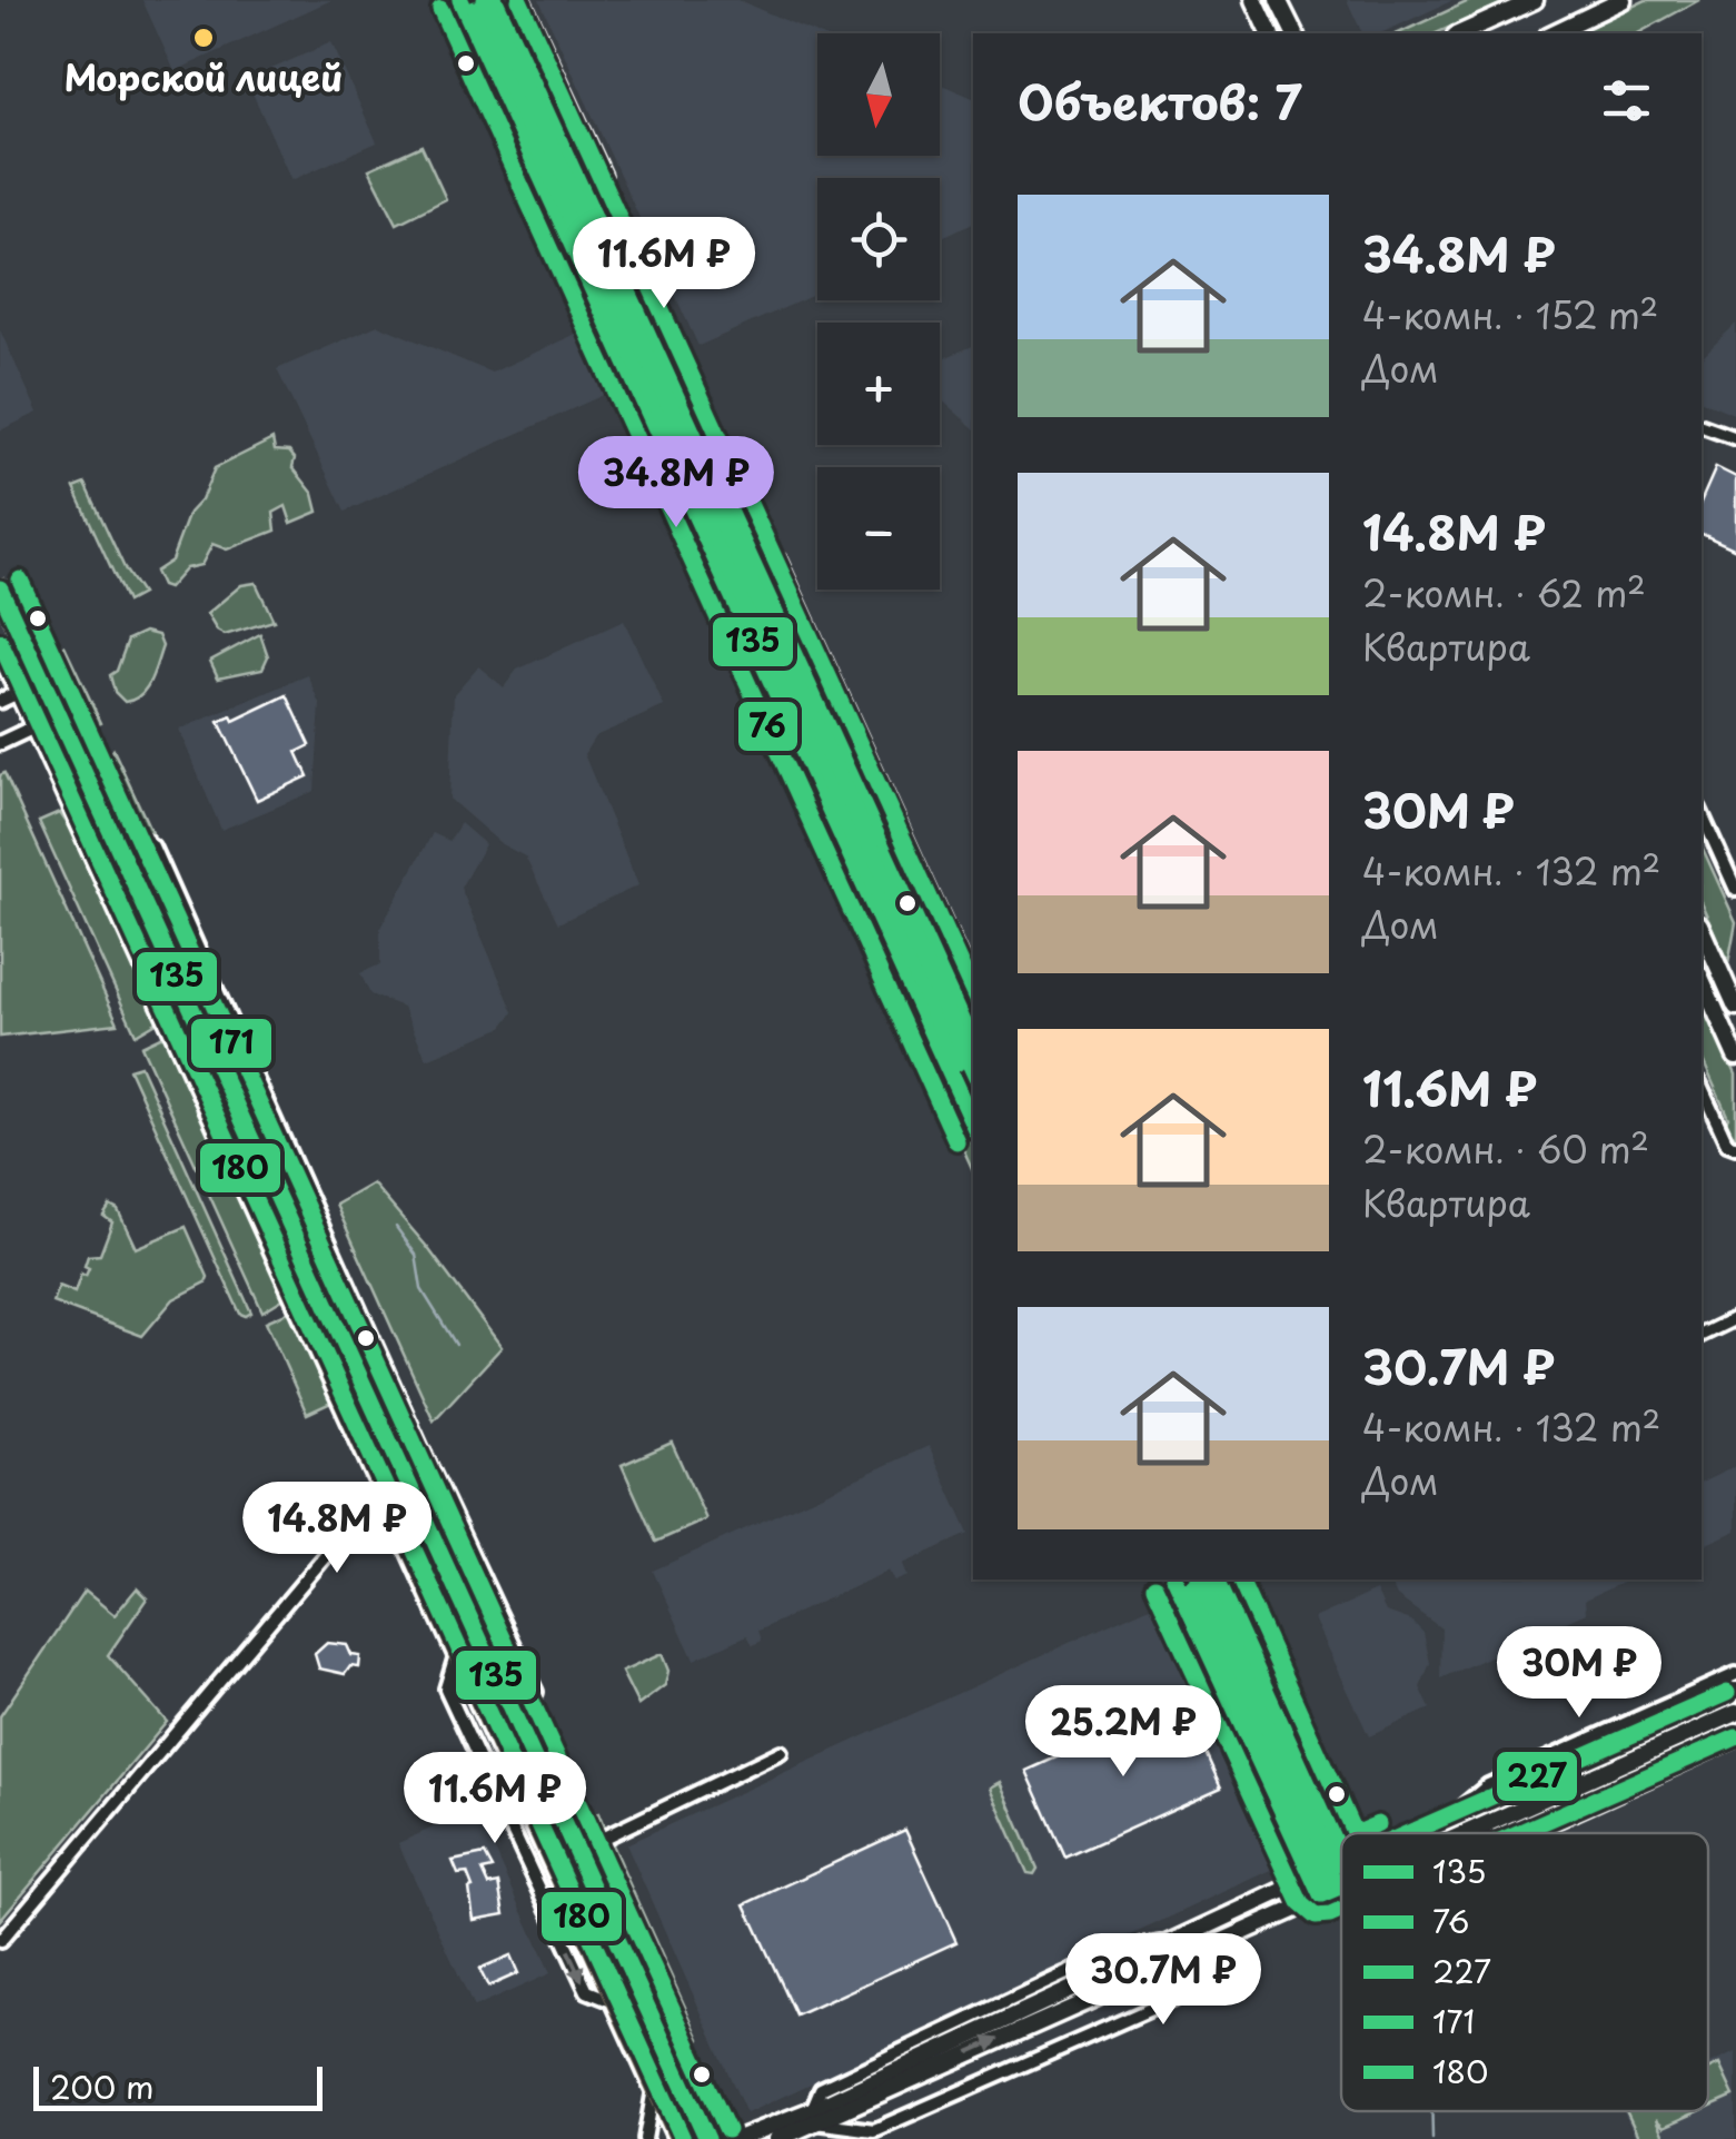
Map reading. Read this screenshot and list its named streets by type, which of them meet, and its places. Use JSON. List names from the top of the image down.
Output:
{
  "places": ["Морской лицей"],
  "lines": [
    "transit line 135",
    "transit line 227",
    "transit line 76",
    "transit line 171",
    "transit line 180"
  ],
  "legend": [
    "135",
    "76",
    "227",
    "171",
    "180"
  ],
  "scale_bar": "200 m",
  "north": "bottom",
  "page": {
    "map_buttons": ["+", "−"],
    "heading": "Объектов: 7",
    "list": [
      {
        "name": "34.8M ₽",
        "note": "4-комн. · 152 m² · Дом"
      },
      {
        "name": "14.8M ₽",
        "note": "2-комн. · 62 m² · Квартира"
      },
      {
        "name": "30M ₽",
        "note": "4-комн. · 132 m² · Дом"
      },
      {
        "name": "11.6M ₽",
        "note": "2-комн. · 60 m² · Квартира"
      },
      {
        "name": "30.7M ₽",
        "note": "4-комн. · 132 m² · Дом"
      }
    ],
    "price": [
      "11.6M ₽",
      "34.8M ₽",
      "14.8M ₽",
      "30M ₽",
      "25.2M ₽",
      "11.6M ₽",
      "30.7M ₽"
    ],
    "scale": "200 m"
  }
}
